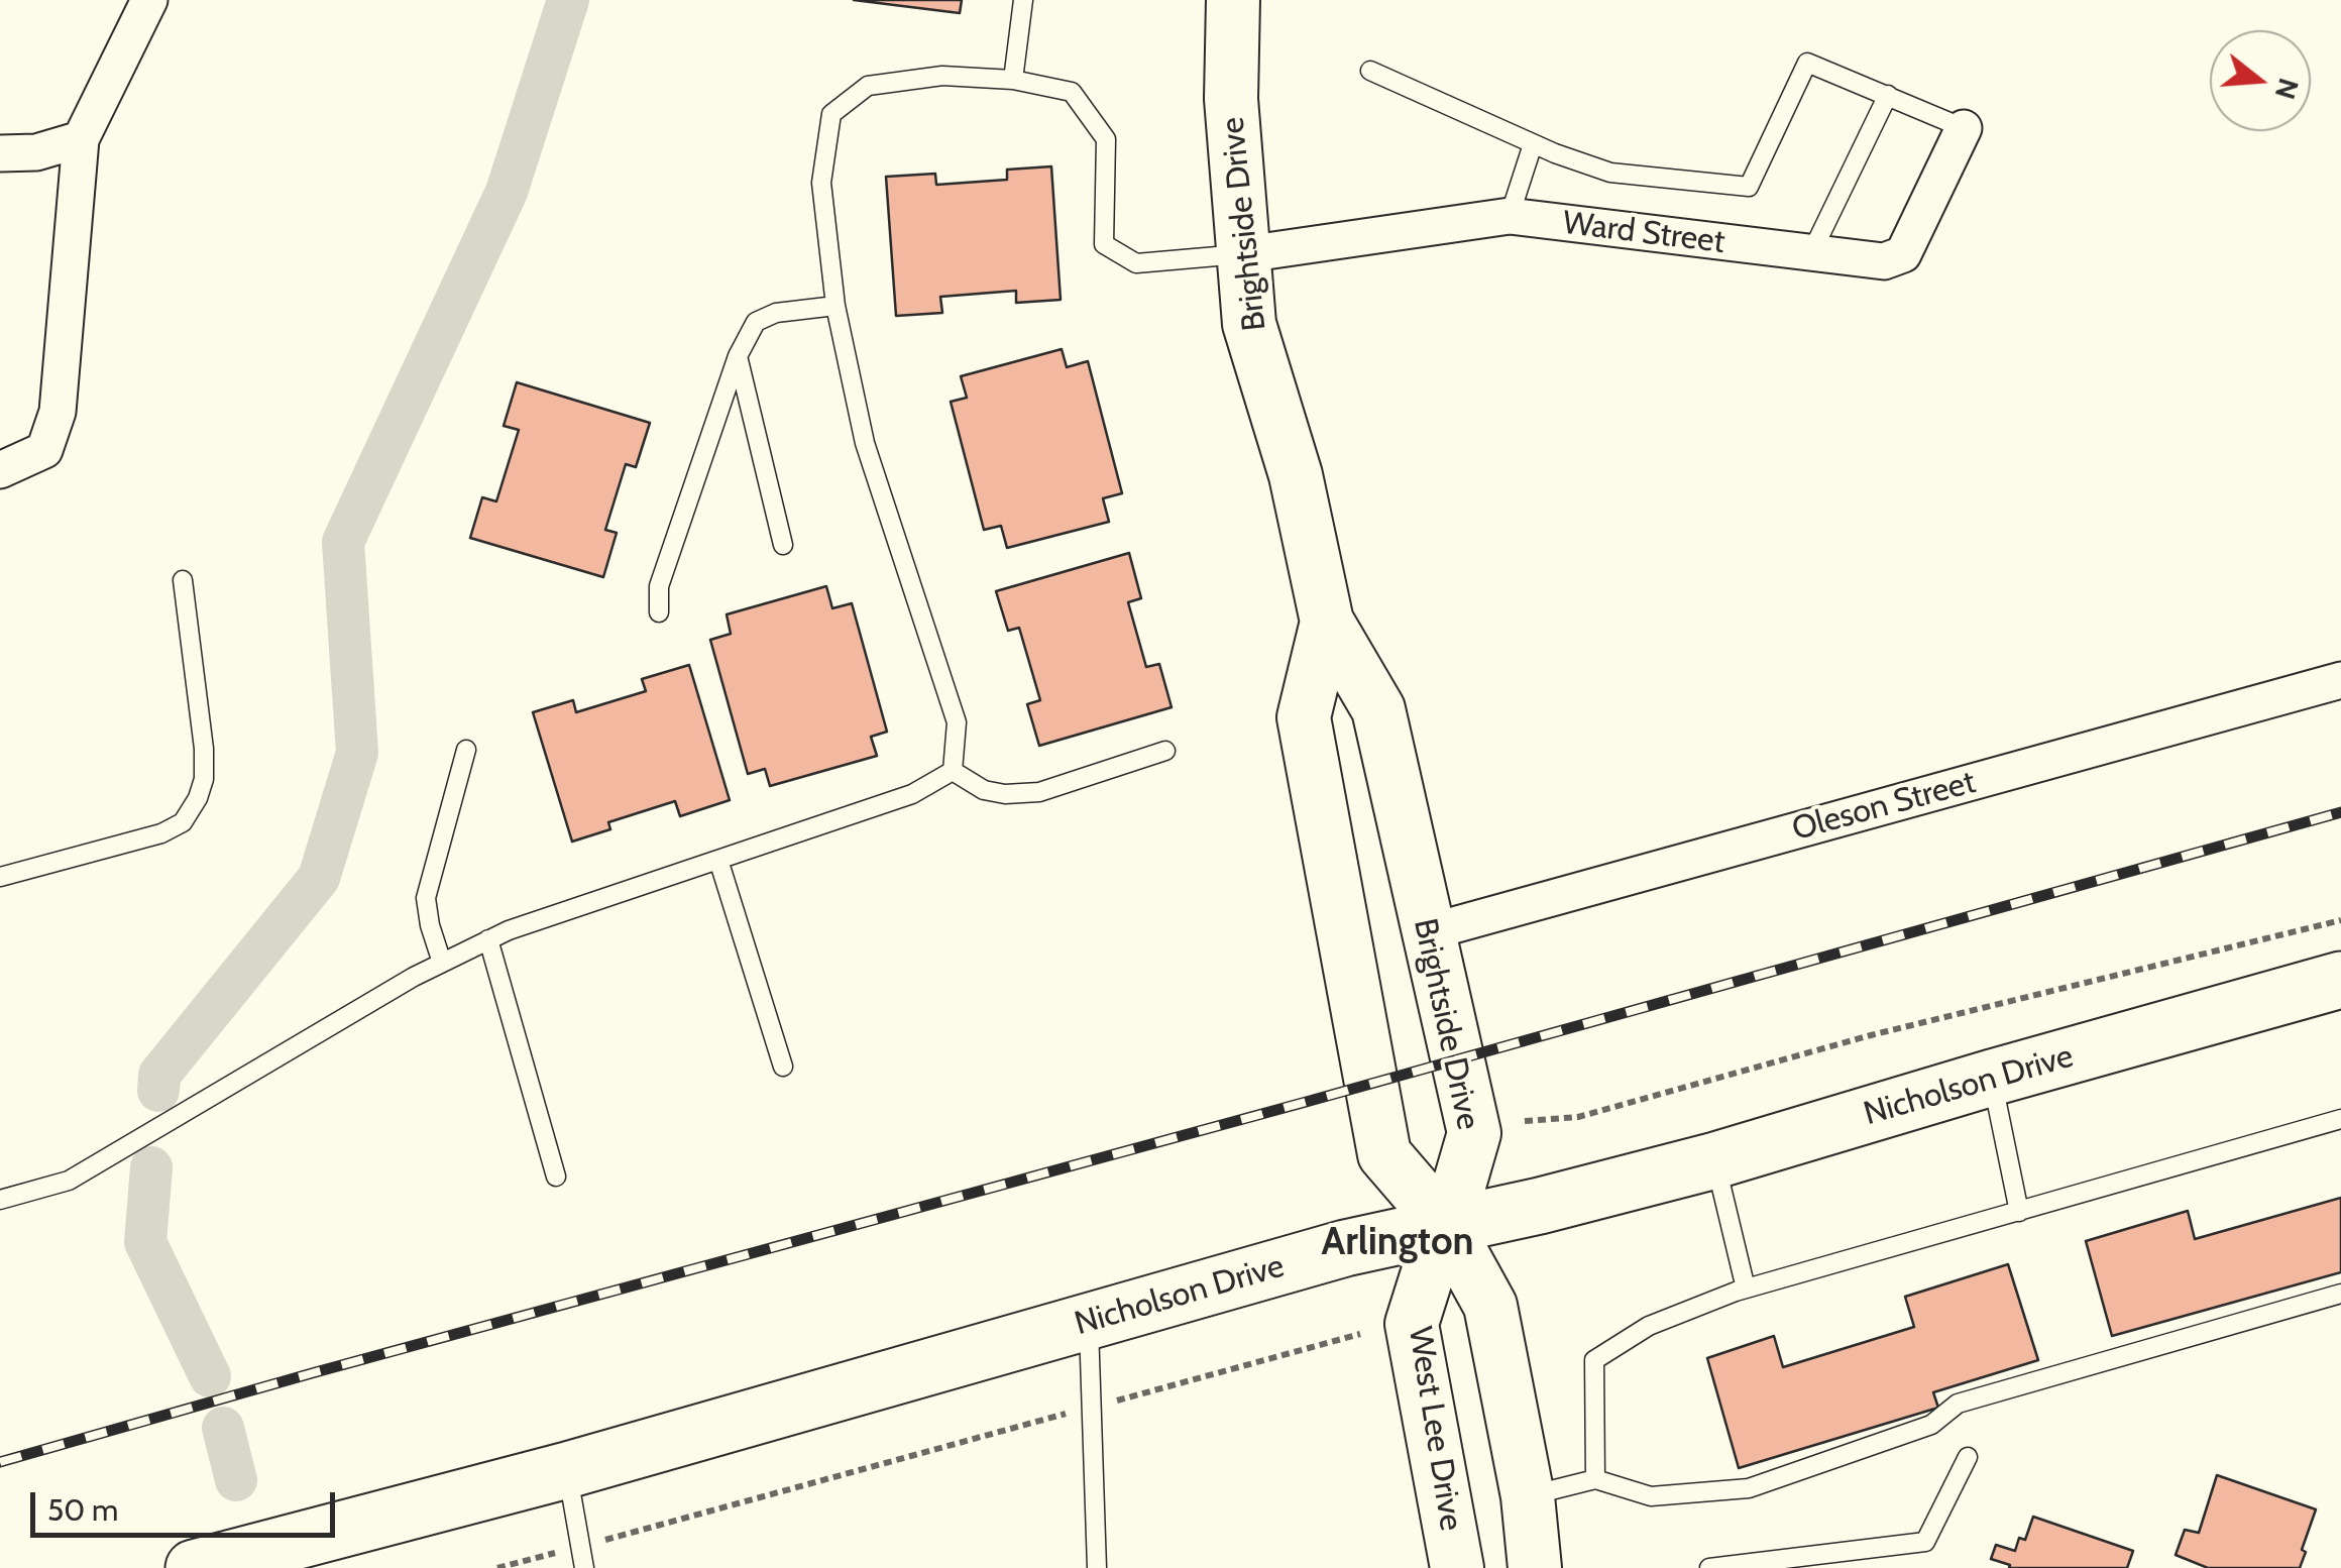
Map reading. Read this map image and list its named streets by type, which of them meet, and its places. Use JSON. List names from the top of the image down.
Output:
{
  "streets": {
    "main road": ["Brightside Drive", "Nicholson Drive", "West Lee Drive"],
    "street": ["Ward Street", "Oleson Street"]
  },
  "crossings": [
    ["Brightside Drive", "Ward Street"],
    ["Brightside Drive", "Oleson Street"],
    ["Brightside Drive", "Nicholson Drive"],
    ["Brightside Drive", "West Lee Drive"],
    ["Nicholson Drive", "West Lee Drive"]
  ],
  "districts": ["Arlington"],
  "scale_bar": "50 m",
  "north": "right"
}
